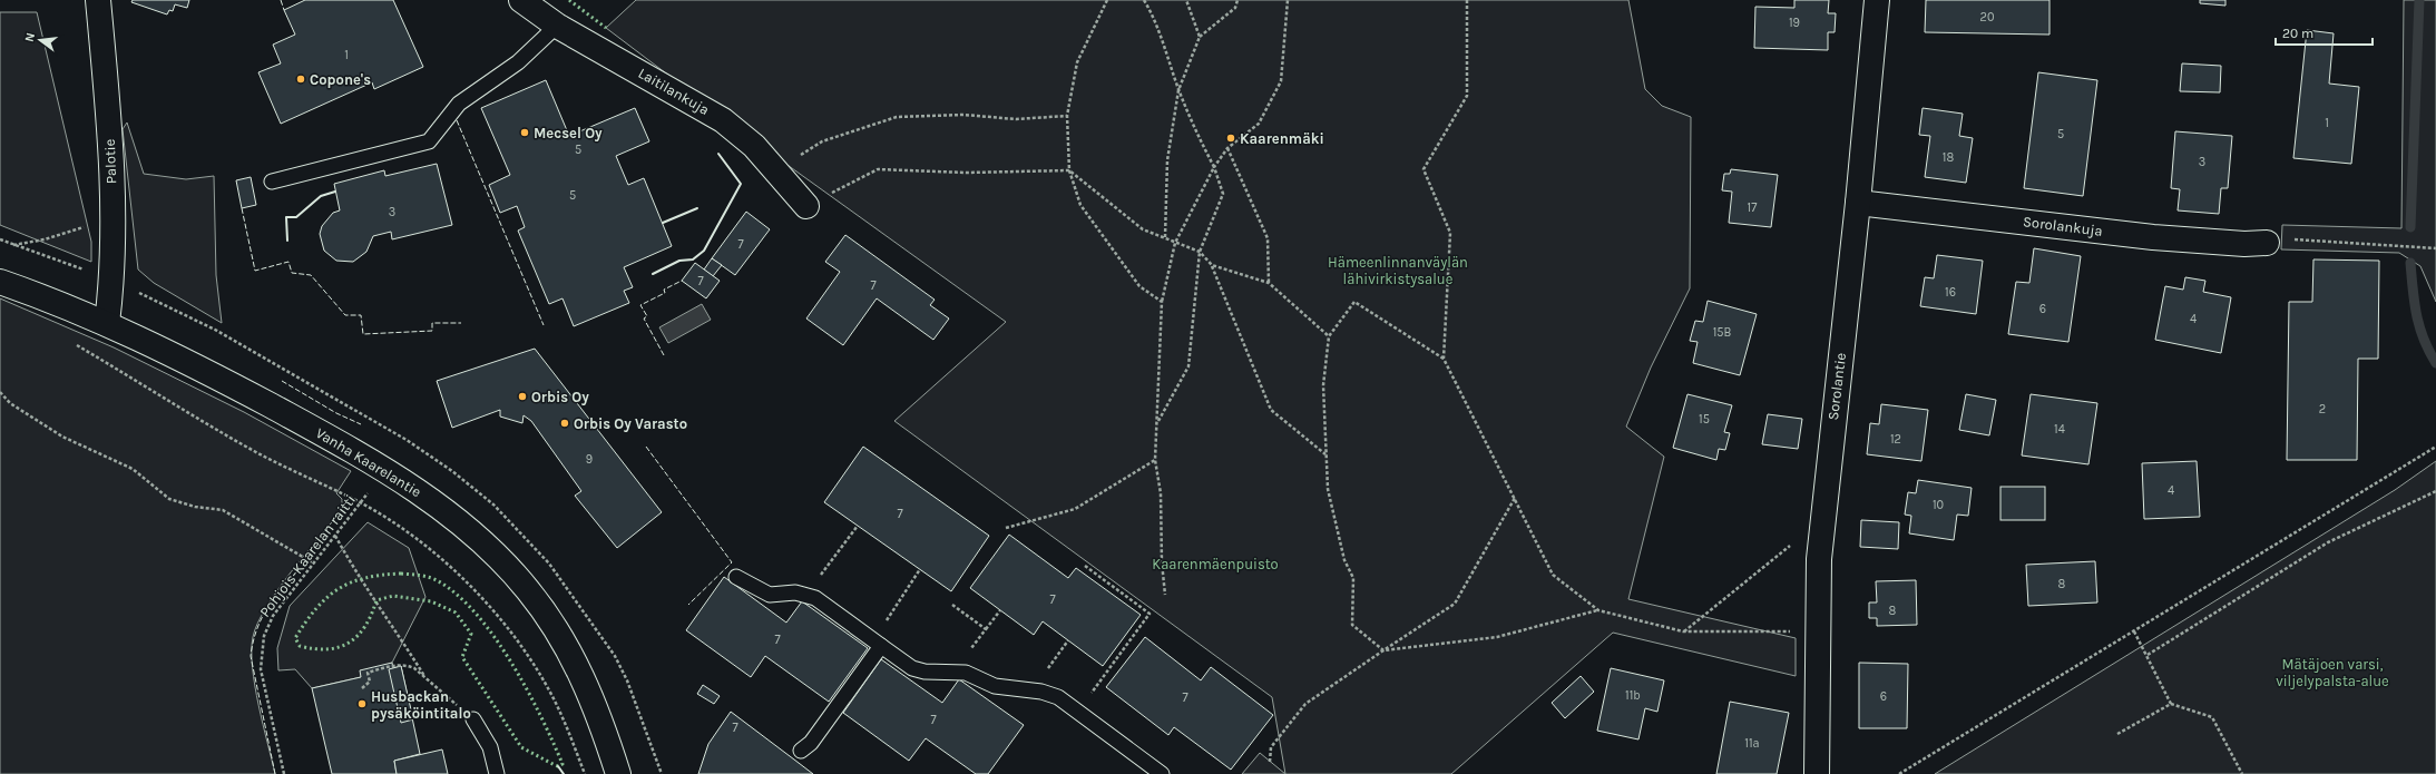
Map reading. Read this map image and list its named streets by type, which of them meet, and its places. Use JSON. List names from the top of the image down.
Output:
{
  "streets": {
    "street": [
      "Laitilankuja",
      "Palotie",
      "Sorolankuja",
      "Sorolantie",
      "Vanha Kaarelantie"
    ],
    "path": ["Pohjois-Kaarelan raitti"]
  },
  "crossings": [
    ["Palotie", "Vanha Kaarelantie"],
    ["Sorolankuja", "Sorolantie"],
    ["Vanha Kaarelantie", "Pohjois-Kaarelan raitti"]
  ],
  "parks": ["Hämeenlinnanväylän lähivirkistysalue", "Kaarenmäenpuisto", "Mätäjoen varsi, viljelypalsta-alue"],
  "places": [
    "Copone's",
    "Mecsel Oy",
    "Kaarenmäki",
    "Orbis Oy",
    "Orbis Oy Varasto",
    "Husbackan pysäköintitalo"
  ],
  "house_numbers": [
    "20",
    "19",
    "1",
    "1",
    "5",
    "5",
    "18",
    "3",
    "5",
    "17",
    "3",
    "7",
    "7",
    "7",
    "16",
    "6",
    "4",
    "15B",
    "2",
    "15",
    "14",
    "12",
    "9",
    "4",
    "10",
    "7",
    "8",
    "7",
    "8",
    "7",
    "11b",
    "6",
    "7",
    "7",
    "7",
    "11a"
  ],
  "scale_bar": "20 m",
  "north": "left"
}
